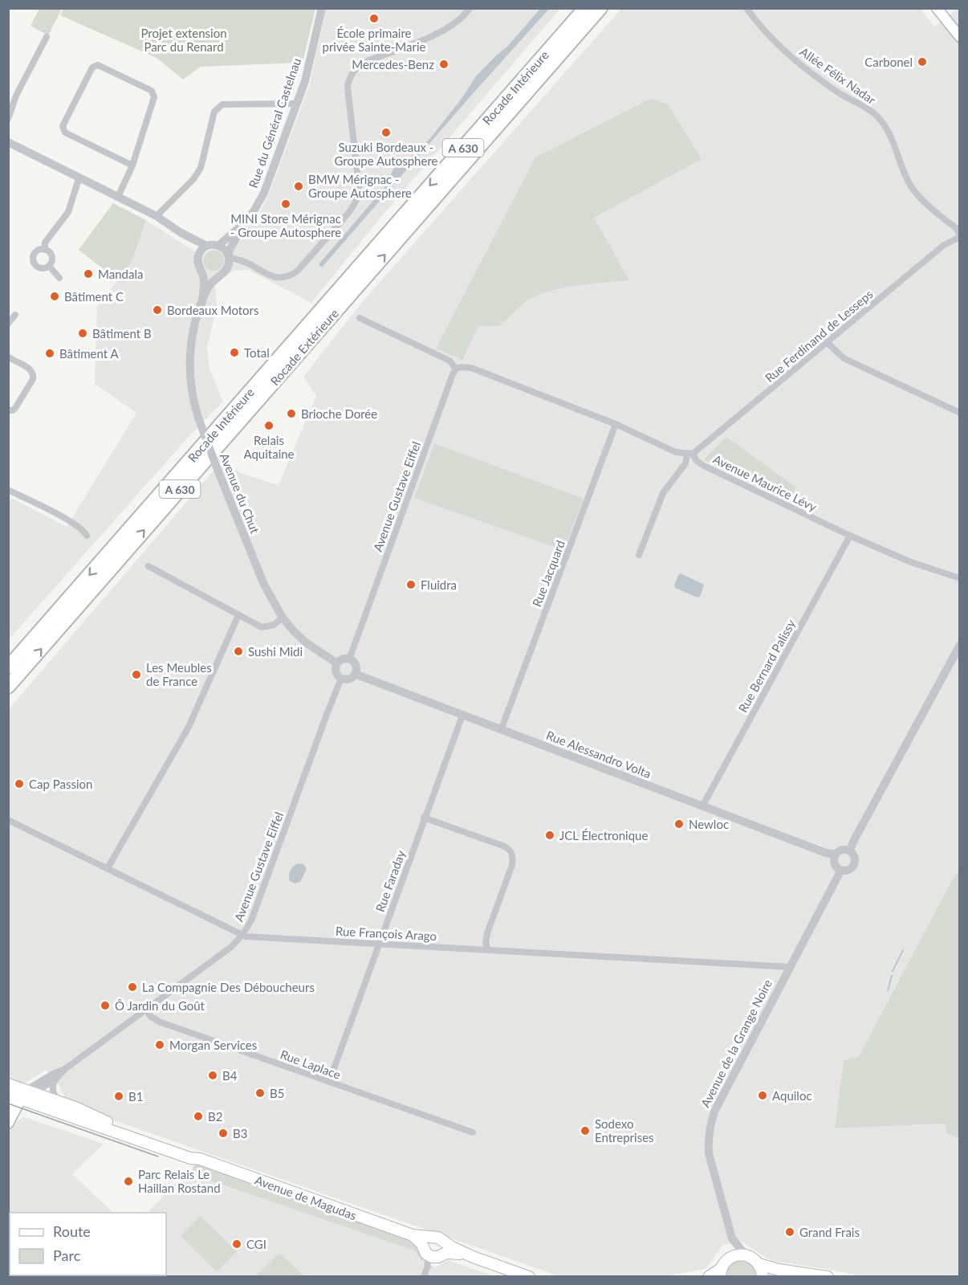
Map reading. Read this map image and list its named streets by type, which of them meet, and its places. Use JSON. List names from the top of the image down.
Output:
{
  "streets": {
    "highway": ["Rocade Intérieure", "A 630", "Rocade Extérieure"],
    "main road": ["Avenue de Magudas"],
    "street": [
      "Allée Félix Nadar",
      "Rue du Général Castelnau",
      "Rue Ferdinand de Lesseps",
      "Avenue Maurice Lévy",
      "Avenue du Chut",
      "Avenue Gustave Eiffel",
      "Rue Jacquard",
      "Rue Bernard Palissy",
      "Rue Alessandro Volta",
      "Rue Faraday",
      "Rue François Arago",
      "Avenue de la Grange Noire",
      "Rue Laplace"
    ]
  },
  "crossings": [
    ["Allée Félix Nadar", "Rue Ferdinand de Lesseps"],
    ["Rue du Général Castelnau", "Avenue du Chut"],
    ["Rue Ferdinand de Lesseps", "Avenue Maurice Lévy"],
    ["Avenue Maurice Lévy", "Avenue Gustave Eiffel"],
    ["Avenue Maurice Lévy", "Rue Jacquard"],
    ["Avenue Maurice Lévy", "Rue Bernard Palissy"],
    ["Avenue du Chut", "Avenue Gustave Eiffel"],
    ["Avenue du Chut", "Rue Alessandro Volta"],
    ["Avenue Gustave Eiffel", "Rue Alessandro Volta"],
    ["Avenue Gustave Eiffel", "Rue François Arago"],
    ["Avenue Gustave Eiffel", "Rue Laplace"],
    ["Avenue Gustave Eiffel", "Avenue de Magudas"],
    ["Rue Jacquard", "Rue Alessandro Volta"],
    ["Rue Bernard Palissy", "Rue Alessandro Volta"],
    ["Rue Alessandro Volta", "Rue Faraday"],
    ["Rue Alessandro Volta", "Avenue de la Grange Noire"],
    ["Rue Faraday", "Rue François Arago"],
    ["Rue Faraday", "Rue Laplace"],
    ["Rue François Arago", "Avenue de la Grange Noire"]
  ],
  "one_way": ["Rocade Intérieure", "Rocade Extérieure"],
  "parks": ["Projet extension Parc du Renard"],
  "places": [
    "École primaire privée Sainte-Marie",
    "Carbonel",
    "Mercedes-Benz",
    "Suzuki Bordeaux - Groupe Autosphere",
    "BMW Mérignac - Groupe Autosphere",
    "MINI Store Mérignac - Groupe Autosphere",
    "Mandala",
    "Bâtiment C",
    "Bordeaux Motors",
    "Bâtiment B",
    "Total",
    "Bâtiment A",
    "Brioche Dorée",
    "Relais Aquitaine",
    "Fluidra",
    "Sushi Midi",
    "Les Meubles de France",
    "Cap Passion",
    "Newloc",
    "JCL Électronique",
    "La Compagnie Des Déboucheurs",
    "Ô Jardin du Goût",
    "Morgan Services",
    "B4",
    "B5",
    "Aquiloc",
    "B1",
    "B2",
    "Sodexo Entreprises",
    "B3",
    "Parc Relais Le Haillan Rostand",
    "Grand Frais",
    "CGI"
  ],
  "legend": ["Route", "Parc"]
}
